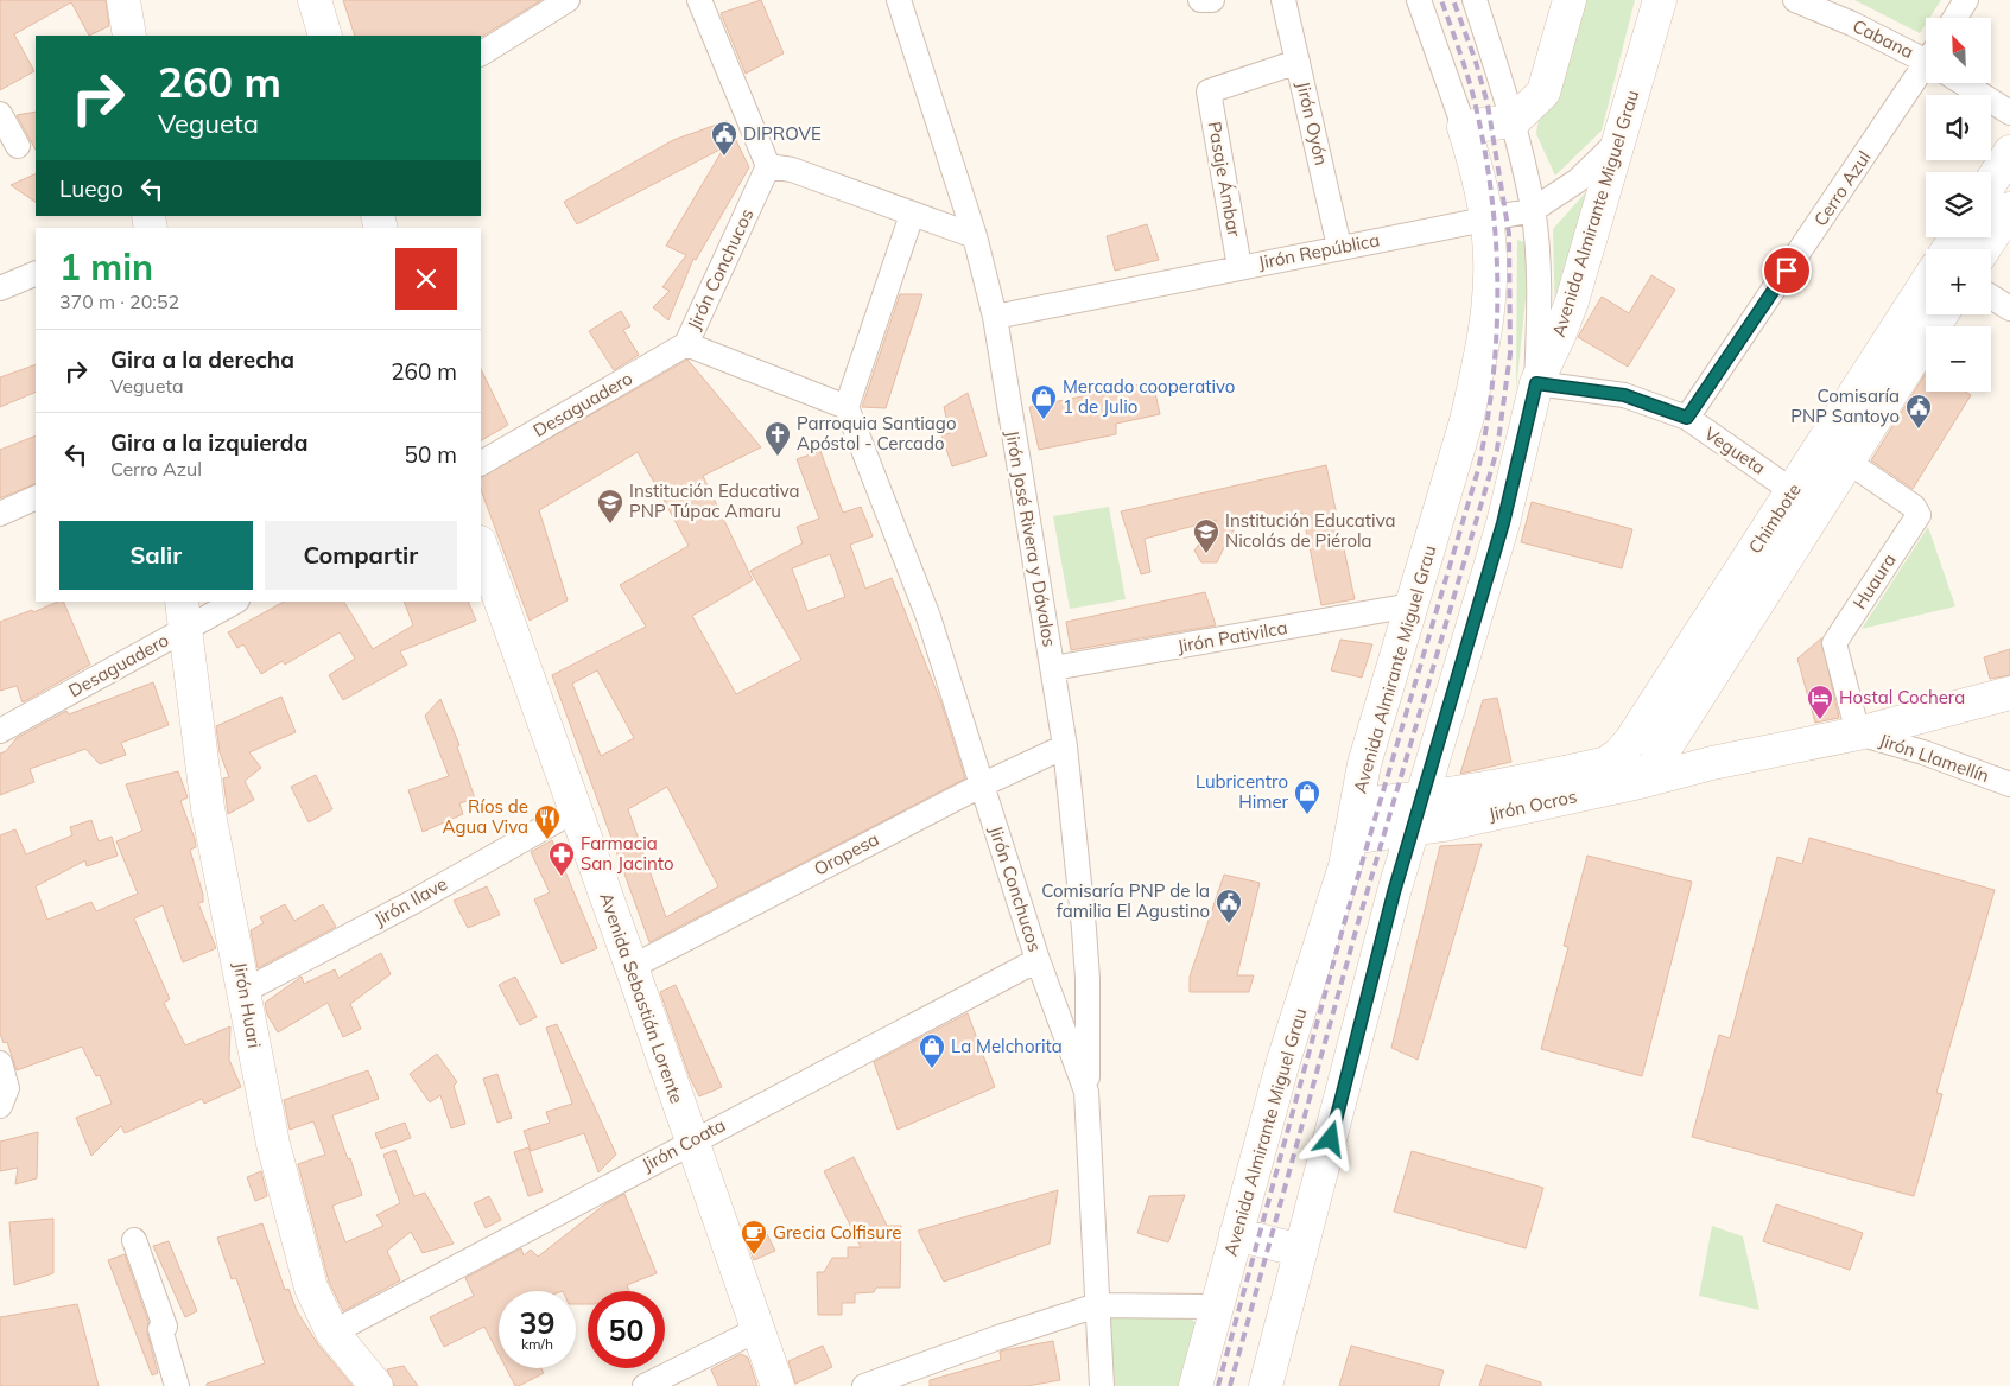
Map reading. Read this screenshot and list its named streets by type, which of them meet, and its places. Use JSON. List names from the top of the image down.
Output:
{
  "streets": {
    "main road": [
      "Avenida Almirante Miguel Grau",
      "Chimbote",
      "Jirón Ocros",
      "Avenida Sebastián Lorente",
      "Jirón Huari"
    ],
    "street": [
      "Cabana",
      "Jirón Oyón",
      "Pasaje Ámbar",
      "Cerro Azul",
      "Jirón República",
      "Jirón Conchucos",
      "Desaguadero",
      "Vegueta",
      "Jirón José Rivera y Dávalos",
      "Huaura",
      "Jirón Pativilca",
      "Jirón Llamellín",
      "Oropesa",
      "Jirón Ilave",
      "Jirón Coata"
    ]
  },
  "crossings": [
    ["Jirón Oyón", "Pasaje Ámbar"],
    ["Jirón Oyón", "Jirón República"],
    ["Pasaje Ámbar", "Jirón República"],
    ["Cerro Azul", "Vegueta"],
    ["Avenida Almirante Miguel Grau", "Jirón República"],
    ["Avenida Almirante Miguel Grau", "Vegueta"],
    ["Avenida Almirante Miguel Grau", "Jirón Pativilca"],
    ["Avenida Almirante Miguel Grau", "Jirón Ocros"],
    ["Jirón República", "Jirón José Rivera y Dávalos"],
    ["Jirón Conchucos", "Desaguadero"],
    ["Jirón Conchucos", "Jirón José Rivera y Dávalos"],
    ["Jirón Conchucos", "Oropesa"],
    ["Jirón Conchucos", "Jirón Coata"],
    ["Desaguadero", "Jirón Huari"],
    ["Vegueta", "Chimbote"],
    ["Chimbote", "Huaura"],
    ["Chimbote", "Jirón Ocros"],
    ["Jirón José Rivera y Dávalos", "Jirón Pativilca"],
    ["Jirón José Rivera y Dávalos", "Oropesa"],
    ["Huaura", "Jirón Llamellín"],
    ["Huaura", "Jirón Ocros"],
    ["Jirón Llamellín", "Jirón Ocros"],
    ["Oropesa", "Avenida Sebastián Lorente"],
    ["Jirón Ilave", "Avenida Sebastián Lorente"],
    ["Jirón Ilave", "Jirón Huari"],
    ["Avenida Sebastián Lorente", "Jirón Coata"],
    ["Jirón Huari", "Jirón Coata"]
  ],
  "places": {
    "public building": ["DIPROVE", "Comisaría PNP Santoyo", "Comisaría PNP de la familia El Agustino"],
    "shop": ["Mercado cooperativo 1 de Julio", "Lubricentro Himer", "La Melchorita"],
    "church": ["Parroquia Santiago Apóstol - Cercado"],
    "school or university": ["Institución Educativa PNP Túpac Amaru", "Institución Educativa Nicolás de Piérola"],
    "hotel": ["Hostal Cochera"],
    "restaurant": ["Ríos de Agua Viva"],
    "pharmacy": ["Farmacia San Jacinto"],
    "cafe": ["Grecia Colfisure"]
  },
  "north": "top left",
  "page": {
    "map_buttons": ["+", "−"],
    "turn": ["260 m", "Vegueta"],
    "then": "Luego",
    "heading": ["1 min", "370 m · 20:52"],
    "list": [
      {
        "name": "Gira a la derecha",
        "note": "Vegueta",
        "value": "260 m"
      },
      {
        "name": "Gira a la izquierda",
        "note": "Cerro Azul",
        "value": "50 m"
      }
    ],
    "buttons": ["Salir", "Compartir"],
    "speed": "39 km/h",
    "limit": "50"
  }
}
